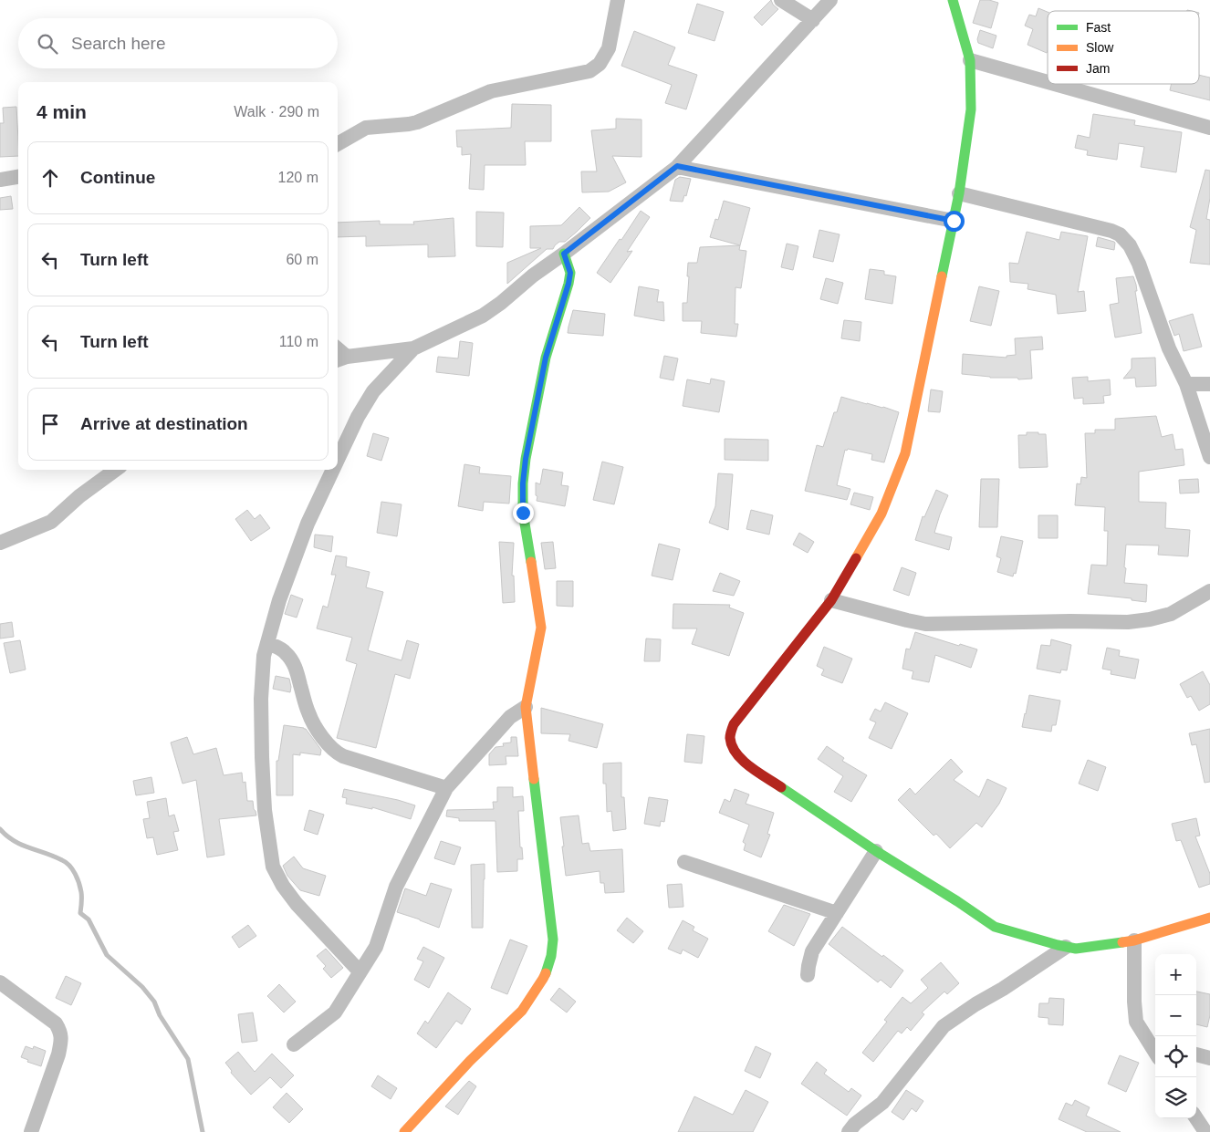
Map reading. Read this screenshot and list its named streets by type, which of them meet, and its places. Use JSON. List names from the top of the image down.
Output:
{
  "legend": ["Fast", "Slow", "Jam"],
  "page": {
    "search": "Search here",
    "heading": ["4 min", "Walk · 290 m"],
    "list": [
      ["Continue", "120 m"],
      ["Turn left", "60 m"],
      ["Turn left", "110 m"],
      "Arrive at destination"
    ],
    "map_buttons": ["+", "−"]
  }
}
